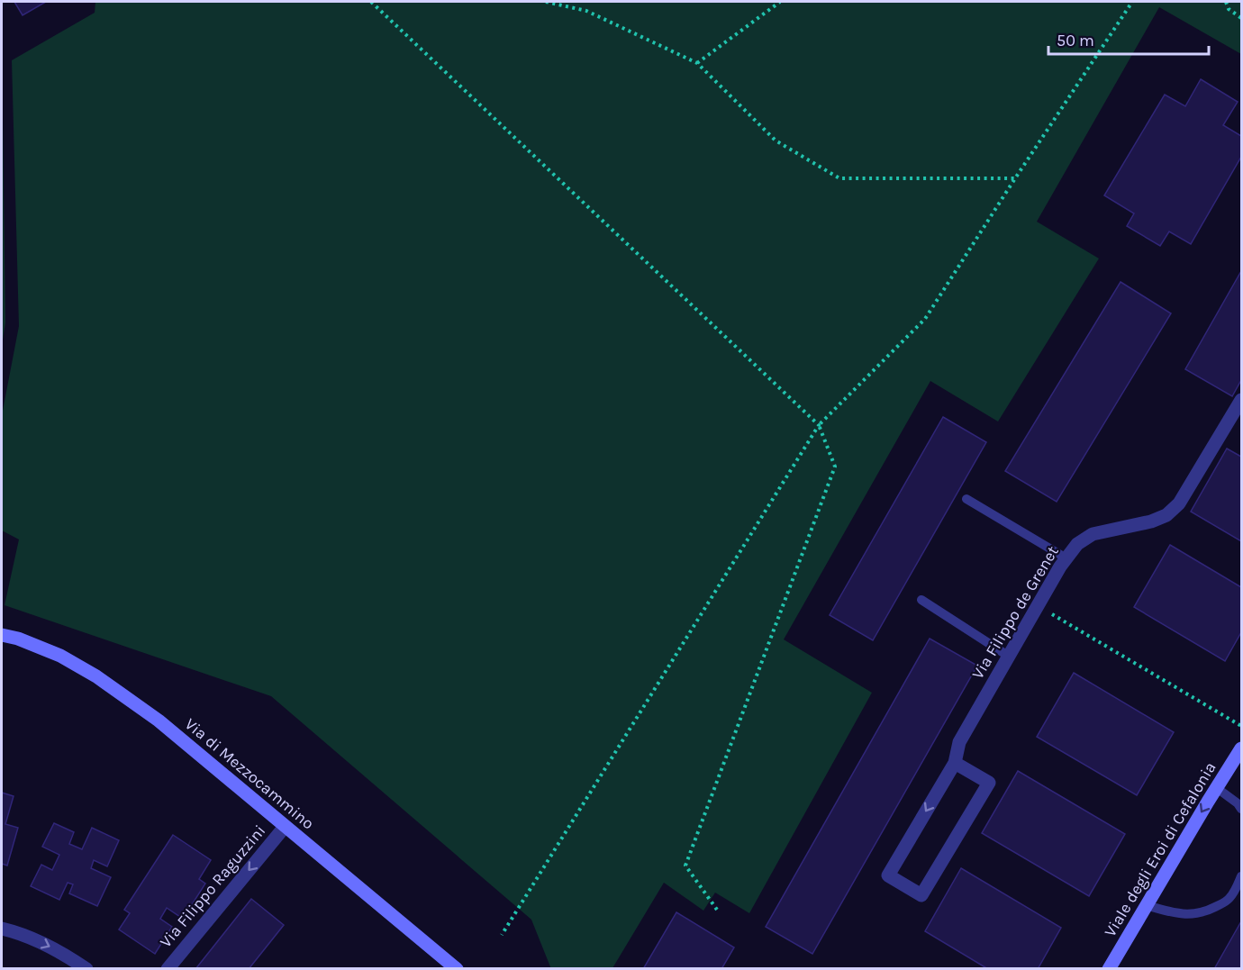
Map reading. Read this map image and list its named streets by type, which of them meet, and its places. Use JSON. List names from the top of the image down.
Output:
{
  "streets": {
    "street": [
      "Via Filippo de Grenet",
      "Via di Mezzocammino",
      "Viale degli Eroi di Cefalonia",
      "Via Filippo Raguzzini"
    ]
  },
  "crossings": [
    ["Via di Mezzocammino", "Via Filippo Raguzzini"]
  ],
  "one_way": ["Viale degli Eroi di Cefalonia", "Via Filippo Raguzzini"],
  "scale_bar": "50 m"
}
